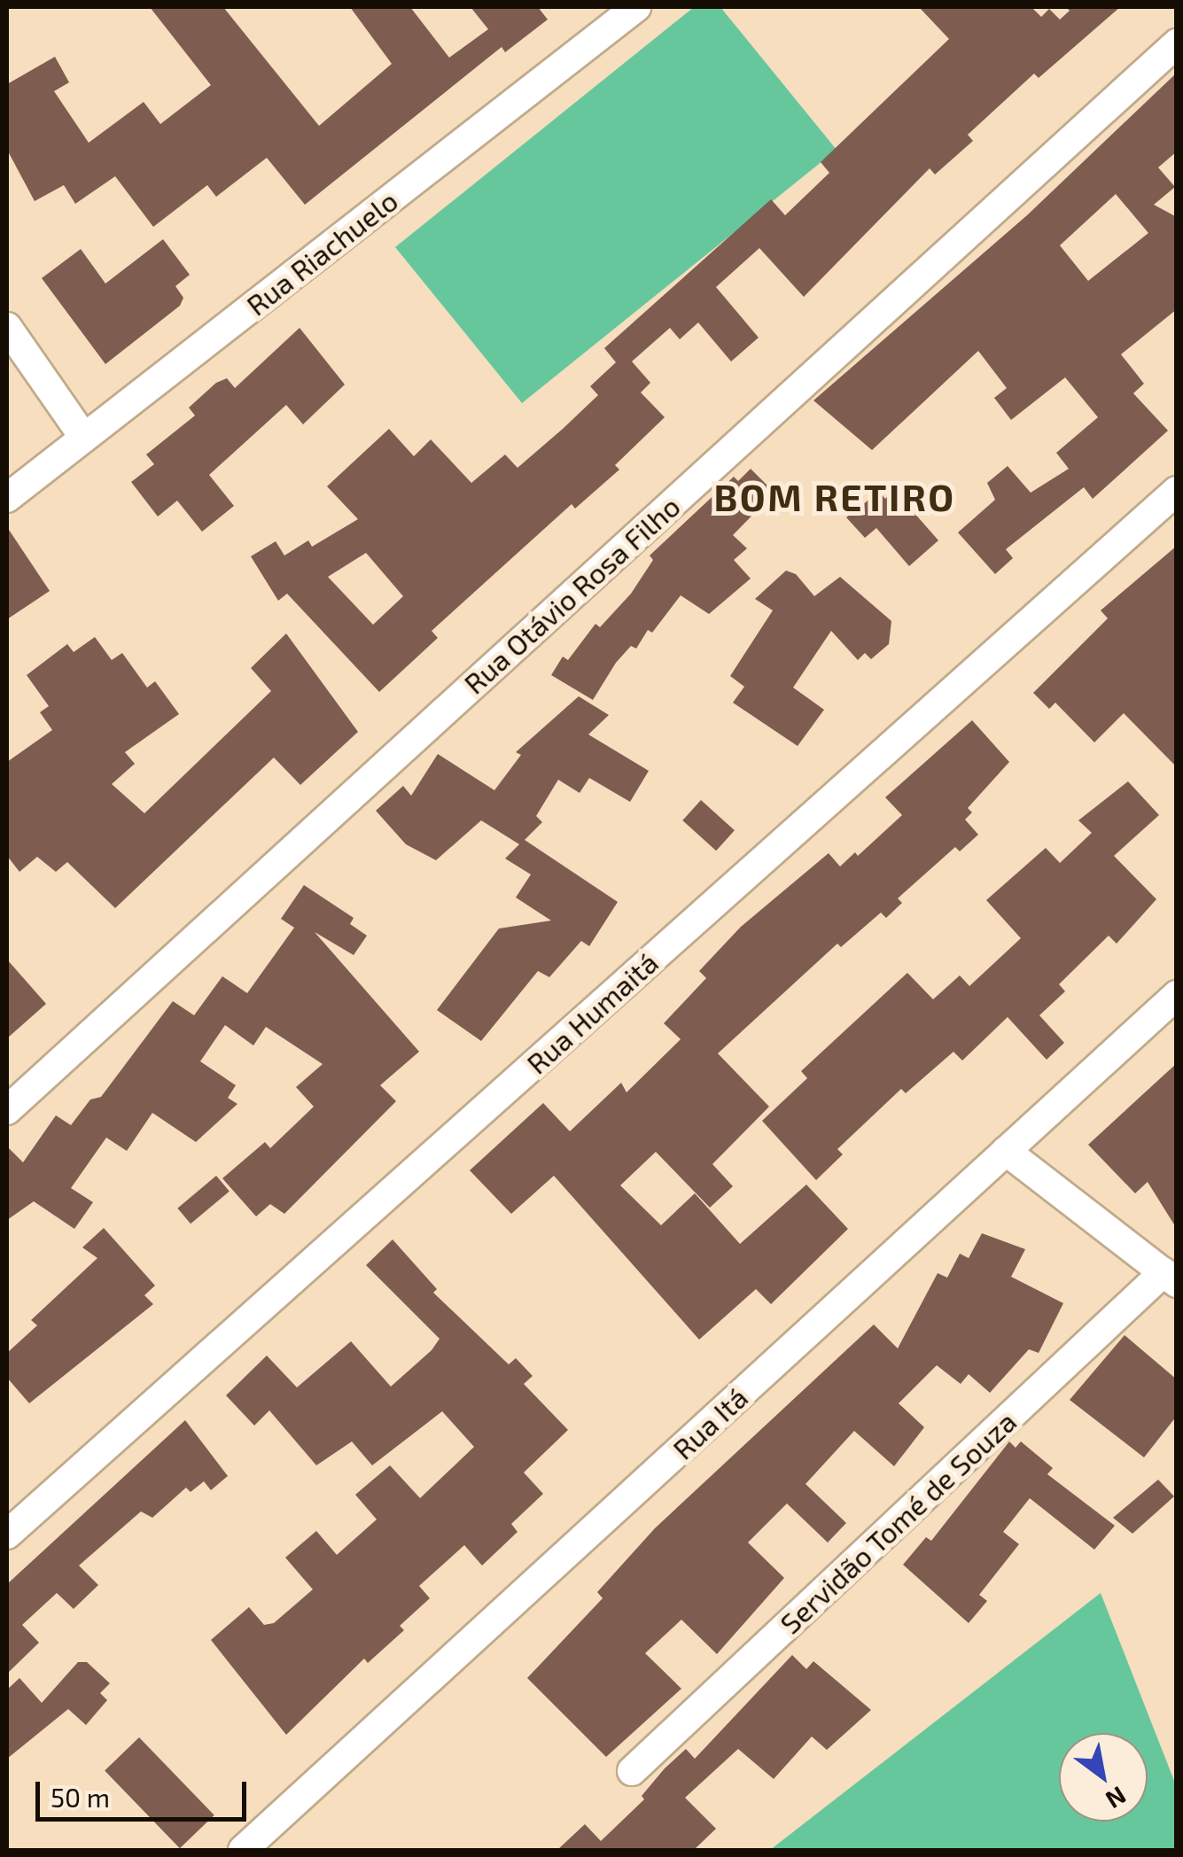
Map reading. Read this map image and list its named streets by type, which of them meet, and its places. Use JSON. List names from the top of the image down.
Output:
{
  "streets": {
    "street": [
      "Rua Riachuelo",
      "Rua Otávio Rosa Filho",
      "Rua Humaitá",
      "Rua Itá",
      "Servidão Tomé de Souza"
    ]
  },
  "districts": ["BOM RETIRO"],
  "scale_bar": "50 m",
  "north": "bottom right"
}
